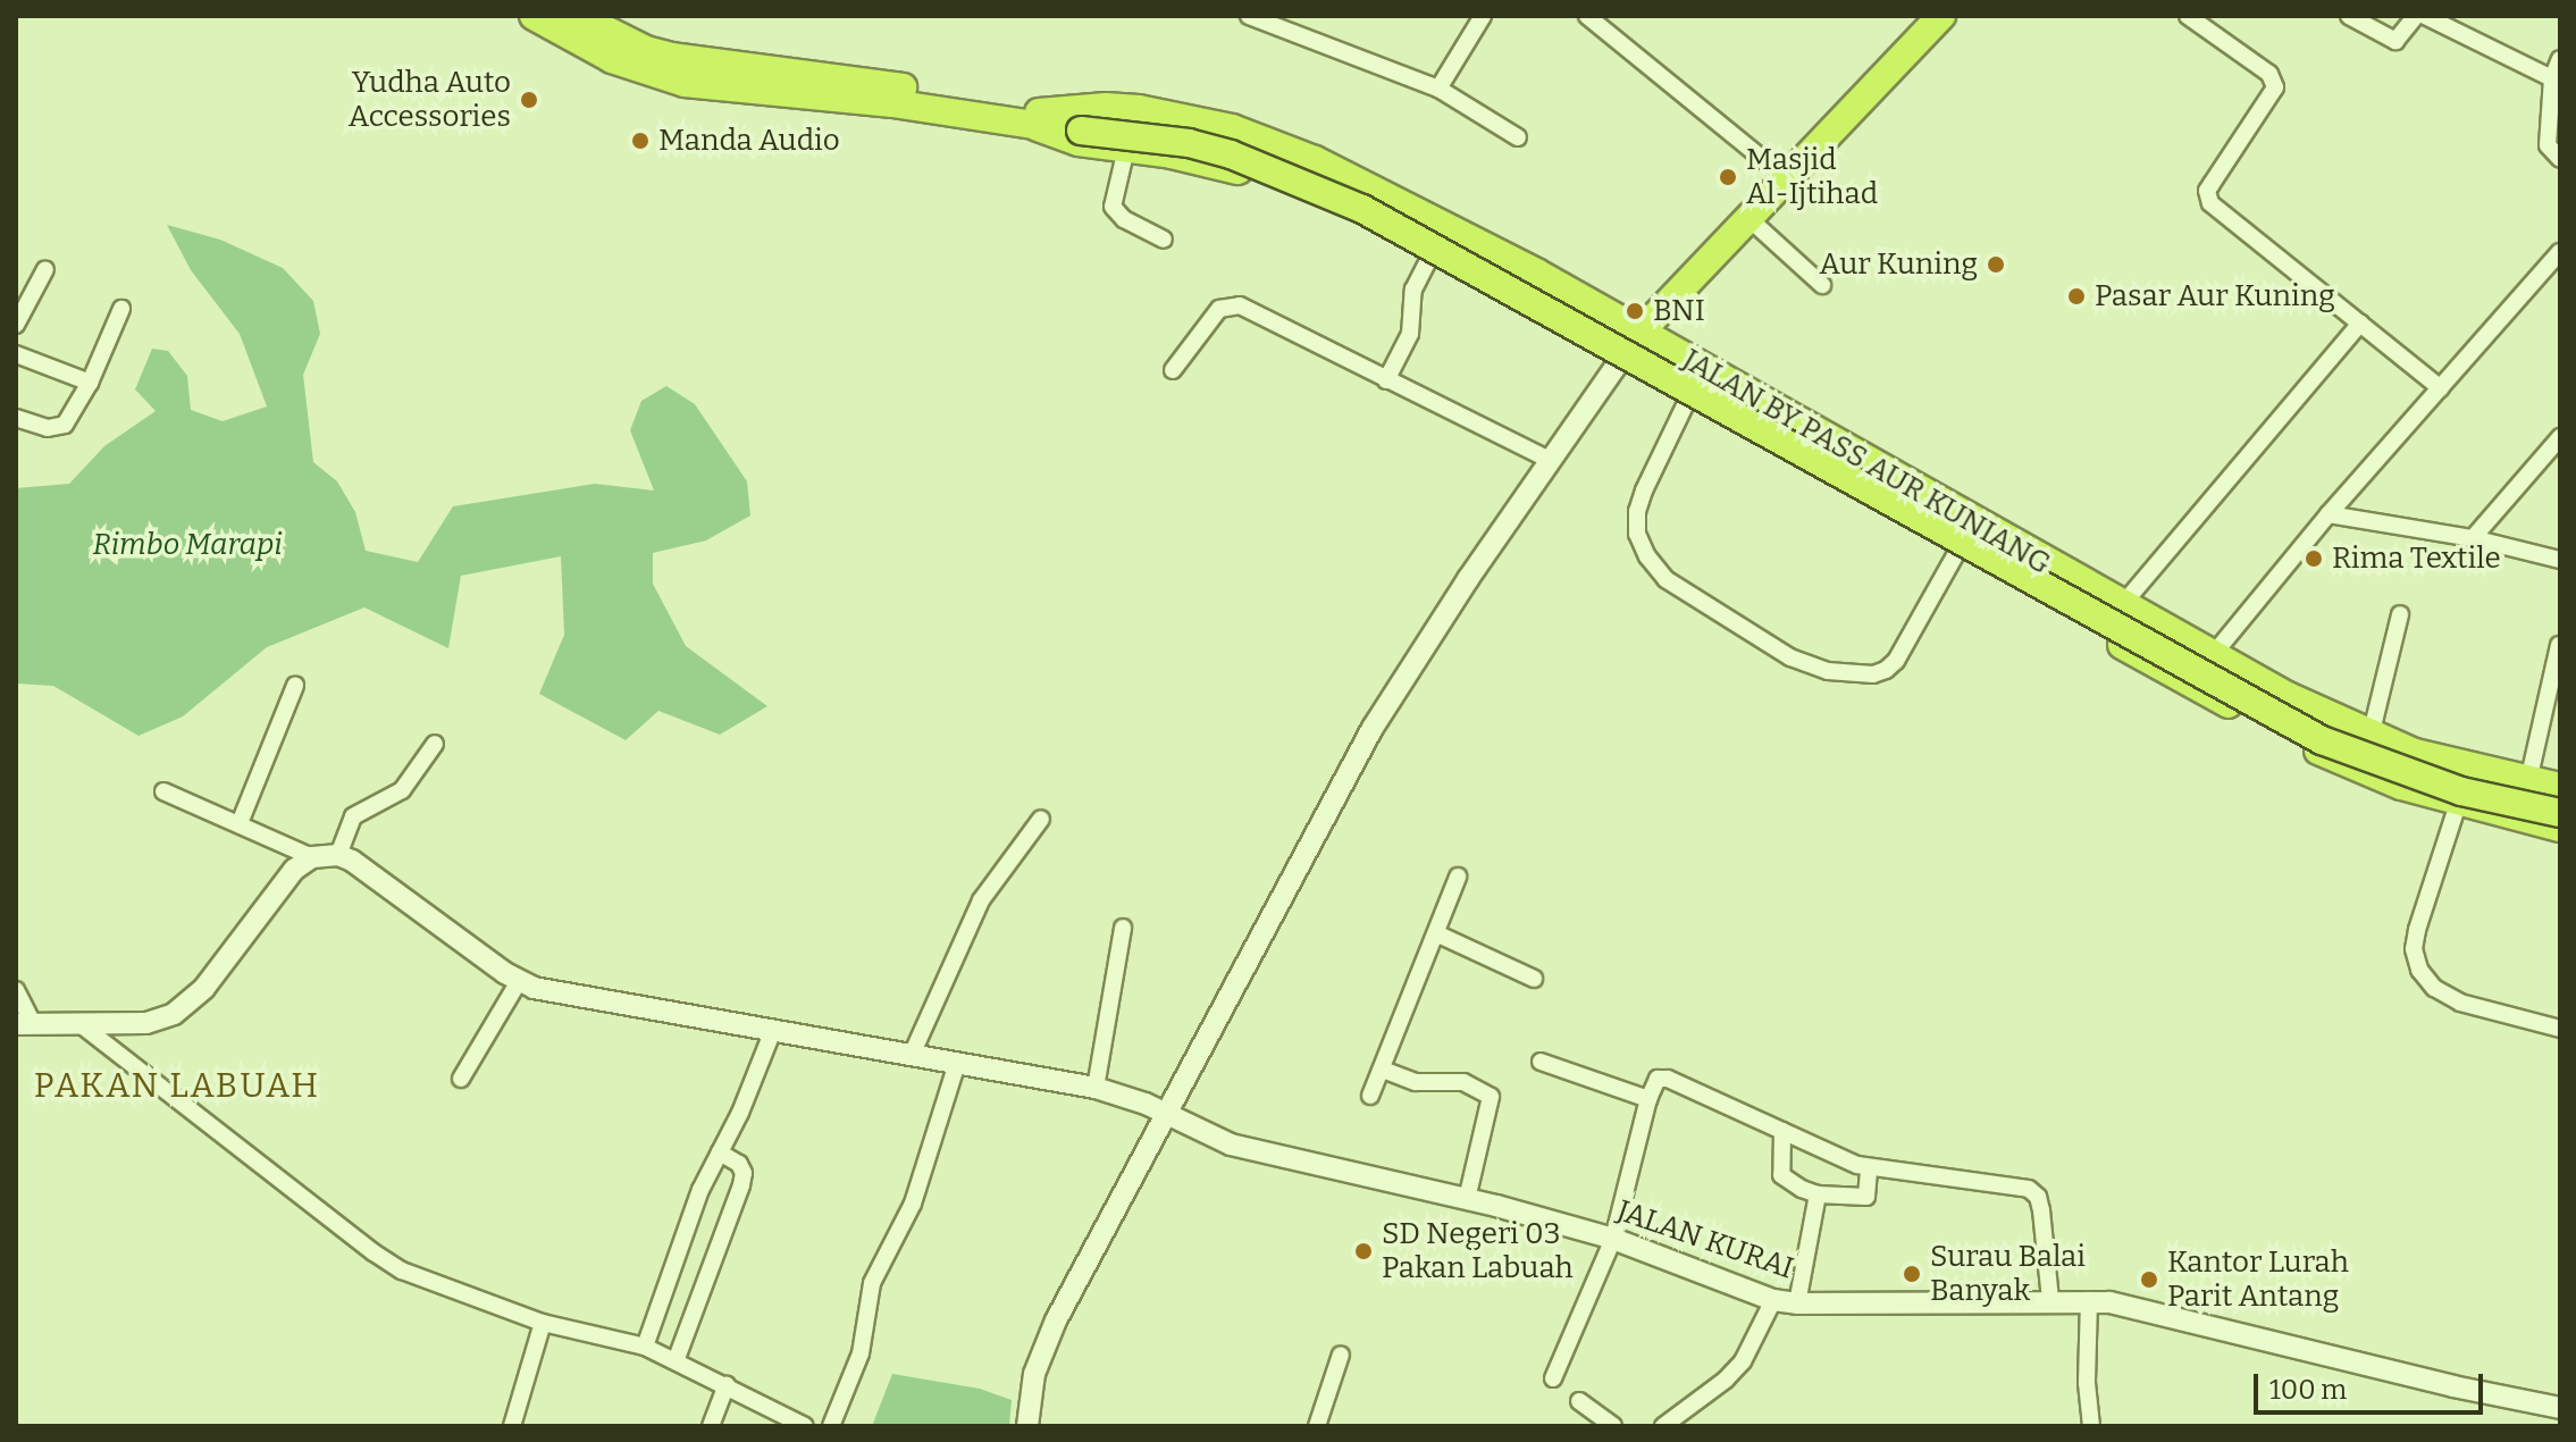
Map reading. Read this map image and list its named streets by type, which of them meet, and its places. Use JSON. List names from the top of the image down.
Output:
{
  "streets": {
    "highway": ["JALAN BY PASS AUR KUNIANG"],
    "street": ["JALAN KURAI"]
  },
  "districts": ["PAKAN LABUAH"],
  "parks": ["Rimbo Marapi"],
  "places": [
    "Yudha Auto Accessories",
    "Manda Audio",
    "Masjid Al-Ijtihad",
    "Aur Kuning",
    "Pasar Aur Kuning",
    "BNI",
    "Rima Textile",
    "SD Negeri 03 Pakan Labuah",
    "Surau Balai Banyak",
    "Kantor Lurah Parit Antang"
  ],
  "scale_bar": "100 m"
}
